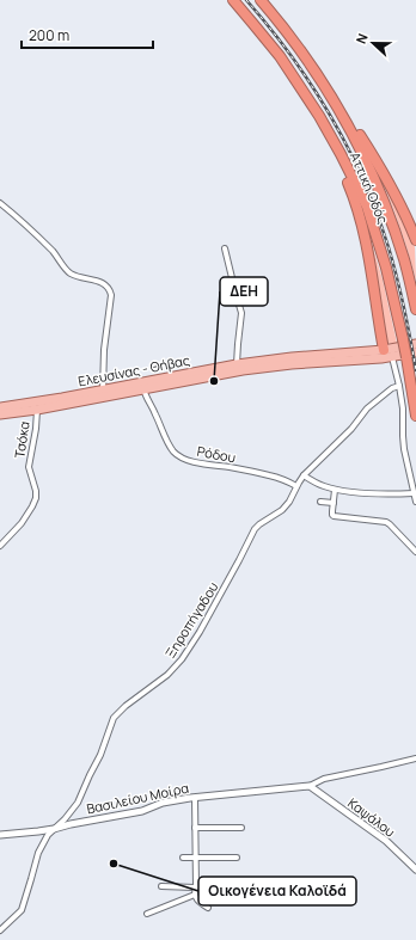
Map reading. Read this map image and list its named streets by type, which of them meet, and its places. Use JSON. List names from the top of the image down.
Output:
{
  "streets": {
    "highway": ["Αττική Οδός"],
    "main road": ["Ελευσίνας - Θήβας"],
    "street": [
      "Τσόκα",
      "Ρόδου",
      "Ξηροπήγαδου",
      "Βασιλείου Μοίρα",
      "Καψάλου"
    ]
  },
  "crossings": [
    ["Ελευσίνας - Θήβας", "Τσόκα"],
    ["Ελευσίνας - Θήβας", "Ρόδου"],
    ["Ρόδου", "Ξηροπήγαδου"],
    ["Ξηροπήγαδου", "Βασιλείου Μοίρα"],
    ["Βασιλείου Μοίρα", "Καψάλου"]
  ],
  "places": ["ΔΕΗ", "Οικογένεια Καλοϊδά"],
  "scale_bar": "200 m",
  "north": "left"
}
